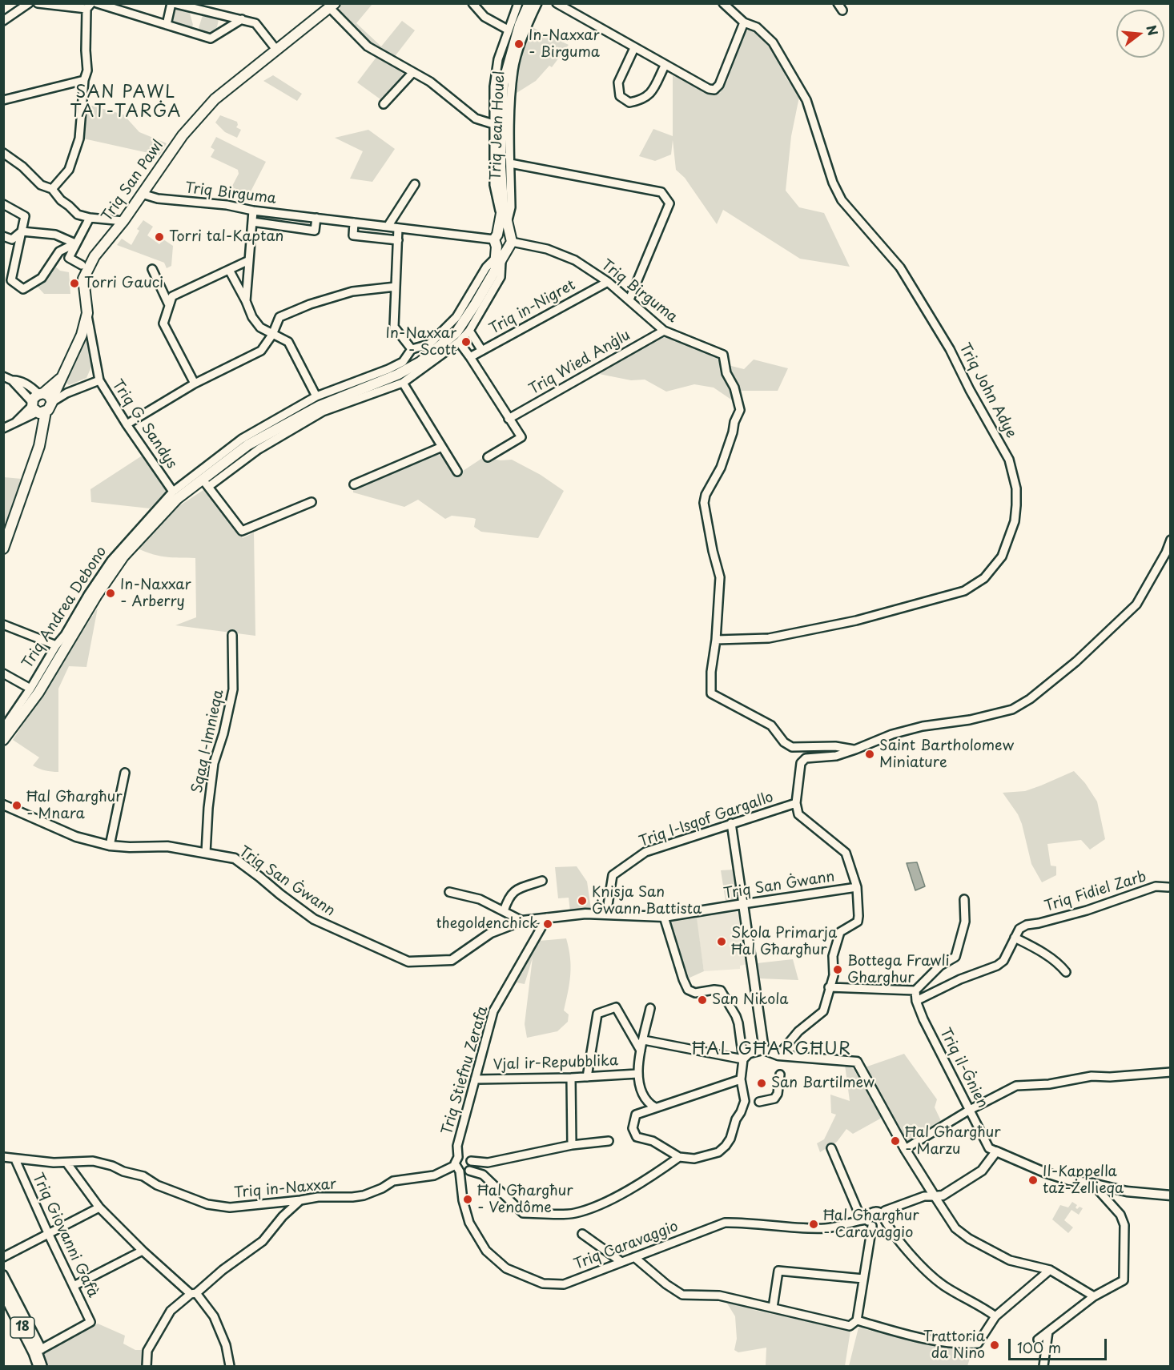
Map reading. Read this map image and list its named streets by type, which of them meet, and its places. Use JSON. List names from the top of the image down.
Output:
{
  "streets": {
    "highway": ["18"],
    "main road": ["Triq Jean Houel", "Triq San Pawl", "Triq Andrea Debono"],
    "street": [
      "Triq Birguma",
      "Triq in-Nigret",
      "Triq Wied Anġlu",
      "Triq John Adye",
      "Triq G. Sandys",
      "Sqaq l-Imnieqa",
      "Triq l-Isqof Gargallo",
      "Triq San Ġwann",
      "Triq Fidiel Zarb",
      "Vjal ir-Repubblika",
      "Triq il-Ġnien",
      "Triq Stiefnu Zerafa",
      "Triq in-Naxxar",
      "Triq Giovanni Gafà",
      "Triq Caravaggio"
    ]
  },
  "crossings": [
    ["Triq Jean Houel", "Triq Birguma"],
    ["Triq Jean Houel", "Triq Andrea Debono"],
    ["Triq San Pawl", "Triq Birguma"],
    ["Triq San Pawl", "Triq G. Sandys"],
    ["Triq Birguma", "Triq in-Nigret"],
    ["Triq Birguma", "Triq Wied Anġlu"],
    ["Triq Birguma", "Triq John Adye"],
    ["Triq Birguma", "Triq Andrea Debono"],
    ["Triq G. Sandys", "Triq Andrea Debono"],
    ["Sqaq l-Imnieqa", "Triq San Ġwann"],
    ["Triq l-Isqof Gargallo", "Triq San Ġwann"],
    ["Triq San Ġwann", "Triq Stiefnu Zerafa"],
    ["Triq Fidiel Zarb", "Triq il-Ġnien"],
    ["Vjal ir-Repubblika", "Triq Stiefnu Zerafa"],
    ["Triq Stiefnu Zerafa", "Triq in-Naxxar"],
    ["Triq Stiefnu Zerafa", "Triq Caravaggio"],
    ["Triq in-Naxxar", "Triq Giovanni Gafà"],
    ["Triq in-Naxxar", "Triq Caravaggio"],
    ["Triq Giovanni Gafà", "18"]
  ],
  "districts": ["SAN PAWL TAT-TARĠA", "ĦAL GĦARGĦUR"],
  "places": [
    "In-Naxxar - Birguma",
    "Torri tal-Kaptan",
    "Torri Gauci",
    "In-Naxxar - Scott",
    "In-Naxxar - Arberry",
    "Saint Bartholomew Miniature",
    "Ħal Għargħur - Mnara",
    "Knisja San Ġwann Battista",
    "thegoldenchick",
    "Skola Primarja Ħal Għargħur",
    "Bottega Frawli Gharghur",
    "San Nikola",
    "San Bartilmew",
    "Ħal Għargħur - Marzu",
    "Il-Kappella taż-Żellieqa",
    "Ħal Għargħur - Vendôme",
    "Ħal Għargħur - Caravaggio",
    "Trattoria da Nino"
  ],
  "scale_bar": "100 m",
  "north": "right"
}
